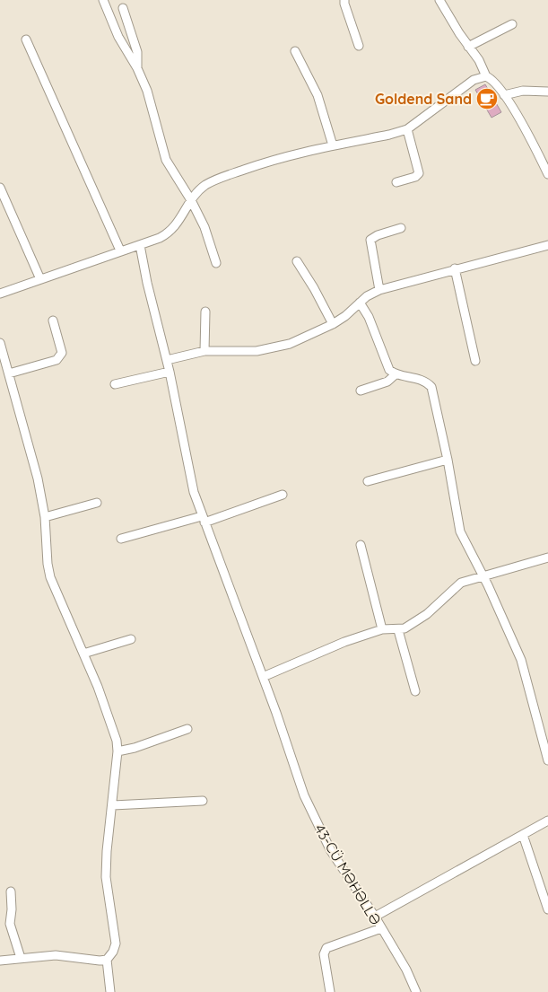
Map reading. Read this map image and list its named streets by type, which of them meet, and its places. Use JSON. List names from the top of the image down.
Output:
{
  "streets": {
    "street": ["43-CÜ MƏHƏLLƏ"]
  },
  "places": {
    "cafe": ["Goldend Sand"]
  }
}
